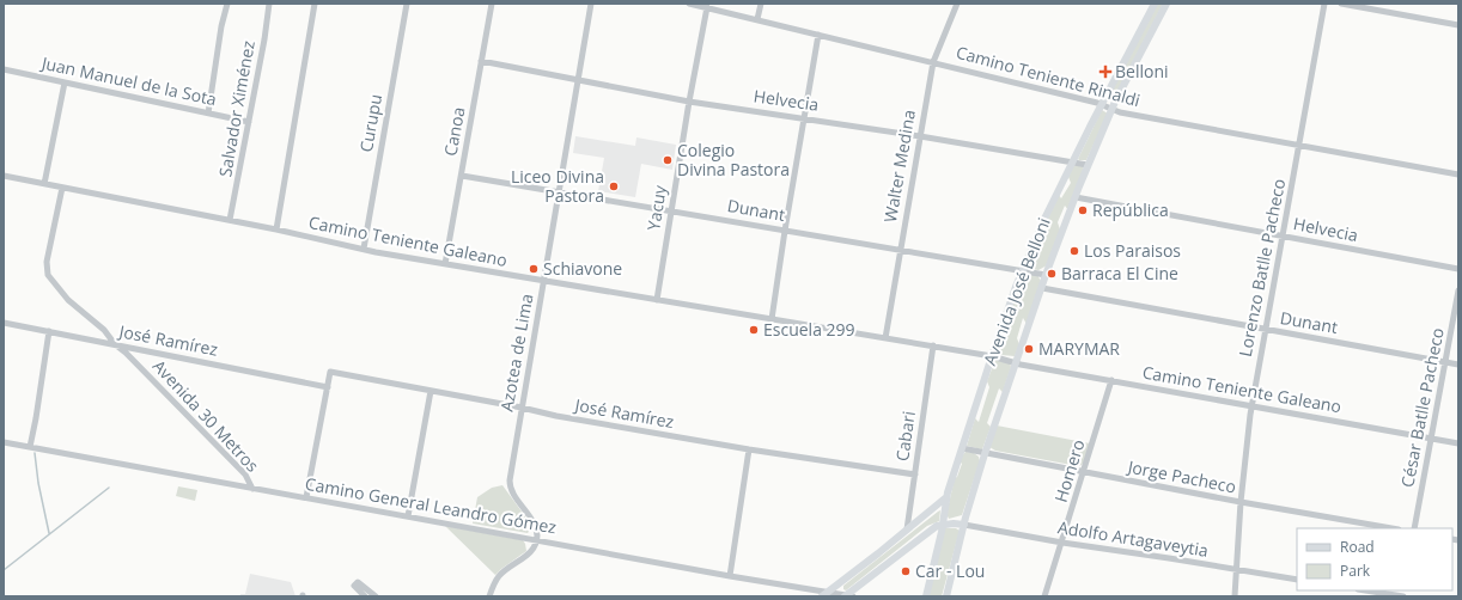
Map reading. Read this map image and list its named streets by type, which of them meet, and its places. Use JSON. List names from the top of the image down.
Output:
{
  "streets": {
    "main road": ["Avenida José Belloni"],
    "street": [
      "Camino Teniente Rinaldi",
      "Juan Manuel de la Sota",
      "Helvecia",
      "Salvador Ximénez",
      "Curupu",
      "Canoa",
      "Walter Medina",
      "Yacuy",
      "Dunant",
      "Camino Teniente Galeano",
      "Lorenzo Batlle Pacheco",
      "José Ramírez",
      "Azotea de Lima",
      "César Batlle Pacheco",
      "Avenida 30 Metros",
      "Cabari",
      "Homero",
      "Jorge Pacheco",
      "Camino General Leandro Gómez",
      "Adolfo Artagaveytia"
    ]
  },
  "crossings": [
    ["Camino Teniente Rinaldi", "Walter Medina"],
    ["Camino Teniente Rinaldi", "Yacuy"],
    ["Camino Teniente Rinaldi", "Lorenzo Batlle Pacheco"],
    ["Camino Teniente Rinaldi", "Avenida José Belloni"],
    ["Juan Manuel de la Sota", "Salvador Ximénez"],
    ["Helvecia", "Canoa"],
    ["Helvecia", "Walter Medina"],
    ["Helvecia", "Yacuy"],
    ["Helvecia", "Lorenzo Batlle Pacheco"],
    ["Helvecia", "Avenida José Belloni"],
    ["Helvecia", "Azotea de Lima"],
    ["Salvador Ximénez", "Camino Teniente Galeano"],
    ["Curupu", "Camino Teniente Galeano"],
    ["Canoa", "Dunant"],
    ["Canoa", "Camino Teniente Galeano"],
    ["Walter Medina", "Dunant"],
    ["Walter Medina", "Camino Teniente Galeano"],
    ["Yacuy", "Dunant"],
    ["Yacuy", "Camino Teniente Galeano"],
    ["Dunant", "Lorenzo Batlle Pacheco"],
    ["Dunant", "Avenida José Belloni"],
    ["Dunant", "Azotea de Lima"],
    ["Dunant", "César Batlle Pacheco"],
    ["Camino Teniente Galeano", "Lorenzo Batlle Pacheco"],
    ["Camino Teniente Galeano", "Avenida José Belloni"],
    ["Camino Teniente Galeano", "Azotea de Lima"],
    ["Camino Teniente Galeano", "César Batlle Pacheco"],
    ["Camino Teniente Galeano", "Avenida 30 Metros"],
    ["Camino Teniente Galeano", "Cabari"],
    ["Camino Teniente Galeano", "Homero"],
    ["Lorenzo Batlle Pacheco", "Jorge Pacheco"],
    ["Lorenzo Batlle Pacheco", "Adolfo Artagaveytia"],
    ["Avenida José Belloni", "Jorge Pacheco"],
    ["Avenida José Belloni", "Adolfo Artagaveytia"],
    ["José Ramírez", "Azotea de Lima"],
    ["José Ramírez", "Avenida 30 Metros"],
    ["José Ramírez", "Cabari"],
    ["Azotea de Lima", "Camino General Leandro Gómez"],
    ["Avenida 30 Metros", "Camino General Leandro Gómez"],
    ["Homero", "Jorge Pacheco"],
    ["Homero", "Adolfo Artagaveytia"]
  ],
  "places": {
    "health": ["Belloni"],
    "other": [
      "Colegio Divina Pastora",
      "Liceo Divina Pastora",
      "República",
      "Los Paraisos",
      "Schiavone",
      "Barraca El Cine",
      "Escuela 299",
      "MARYMAR",
      "Car - Lou"
    ]
  },
  "legend": ["Road", "Park"]
}
